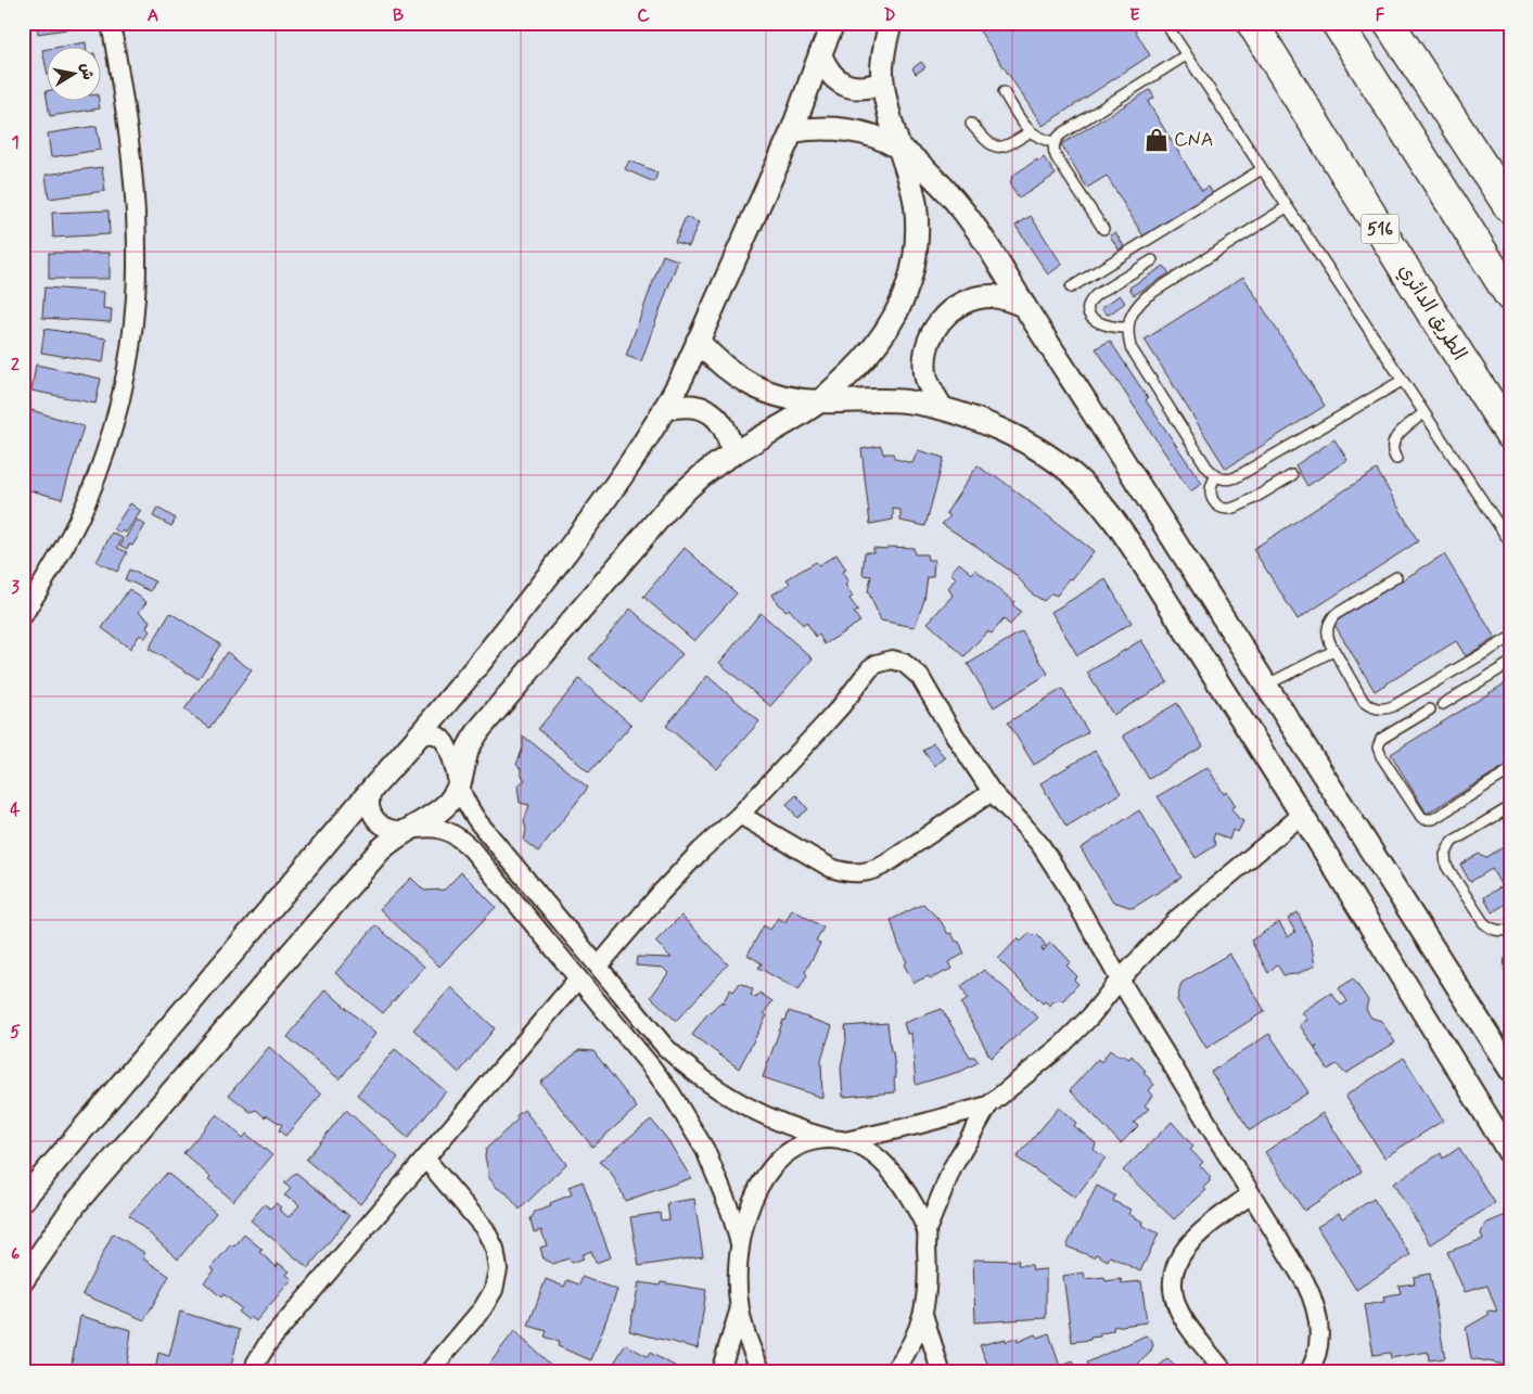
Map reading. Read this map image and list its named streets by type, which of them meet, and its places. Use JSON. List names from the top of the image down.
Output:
{
  "streets": {
    "highway": ["516", "الطريق الدائري"]
  },
  "places": {
    "shop": ["CNA"]
  },
  "north": "right",
  "grid": {
    "columns": [
      "A",
      "B",
      "C",
      "D",
      "E",
      "F"
    ],
    "rows": [
      "1",
      "2",
      "3",
      "4",
      "5",
      "6"
    ]
  }
}
